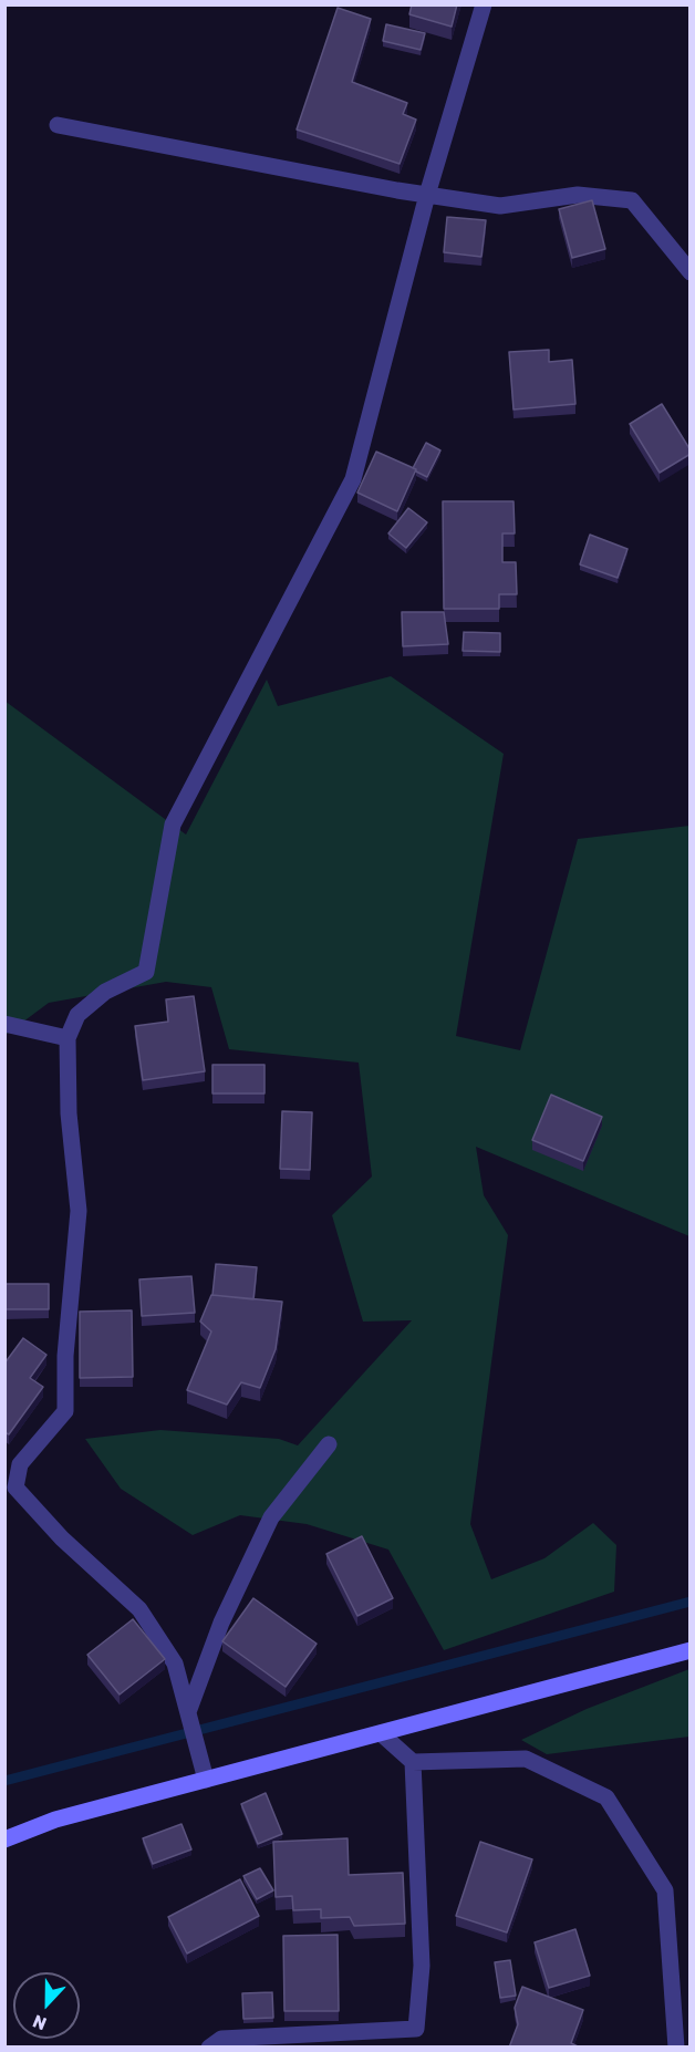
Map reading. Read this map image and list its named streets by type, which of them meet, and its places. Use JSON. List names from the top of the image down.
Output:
{
  "north": "bottom"
}
